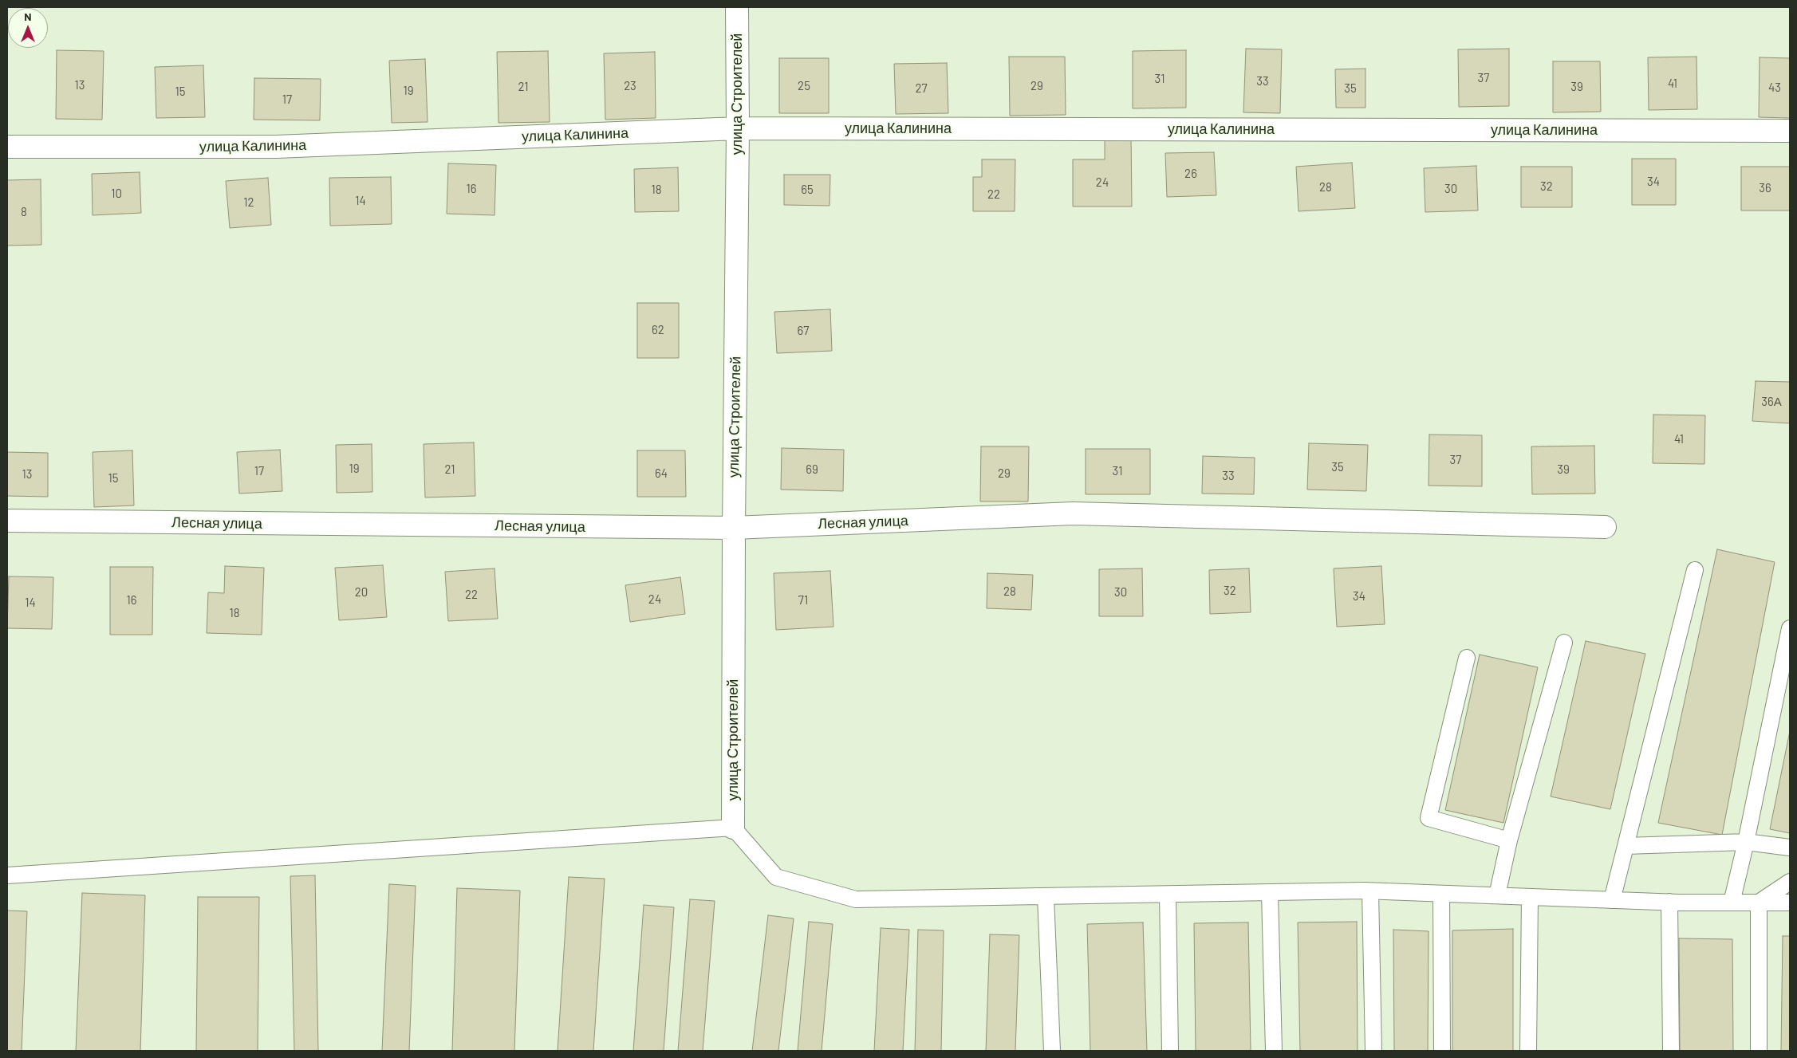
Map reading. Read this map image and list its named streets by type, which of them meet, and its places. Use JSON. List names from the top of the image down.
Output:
{
  "streets": {
    "street": ["улица Строителей", "улица Калинина", "Лесная улица"]
  },
  "crossings": [
    ["улица Строителей", "улица Калинина"],
    ["улица Строителей", "Лесная улица"]
  ],
  "house_numbers": [
    "37",
    "31",
    "33",
    "41",
    "13",
    "23",
    "25",
    "29",
    "21",
    "39",
    "43",
    "27",
    "35",
    "19",
    "15",
    "17",
    "26",
    "34",
    "24",
    "32",
    "28",
    "36",
    "16",
    "30",
    "18",
    "65",
    "10",
    "22",
    "14",
    "12",
    "8",
    "62",
    "67",
    "36А",
    "41",
    "37",
    "35",
    "19",
    "21",
    "69",
    "39",
    "17",
    "31",
    "64",
    "29",
    "13",
    "33",
    "15",
    "32",
    "28",
    "20",
    "30",
    "22",
    "34",
    "24",
    "16",
    "71",
    "14",
    "18"
  ],
  "north": "top"
}
